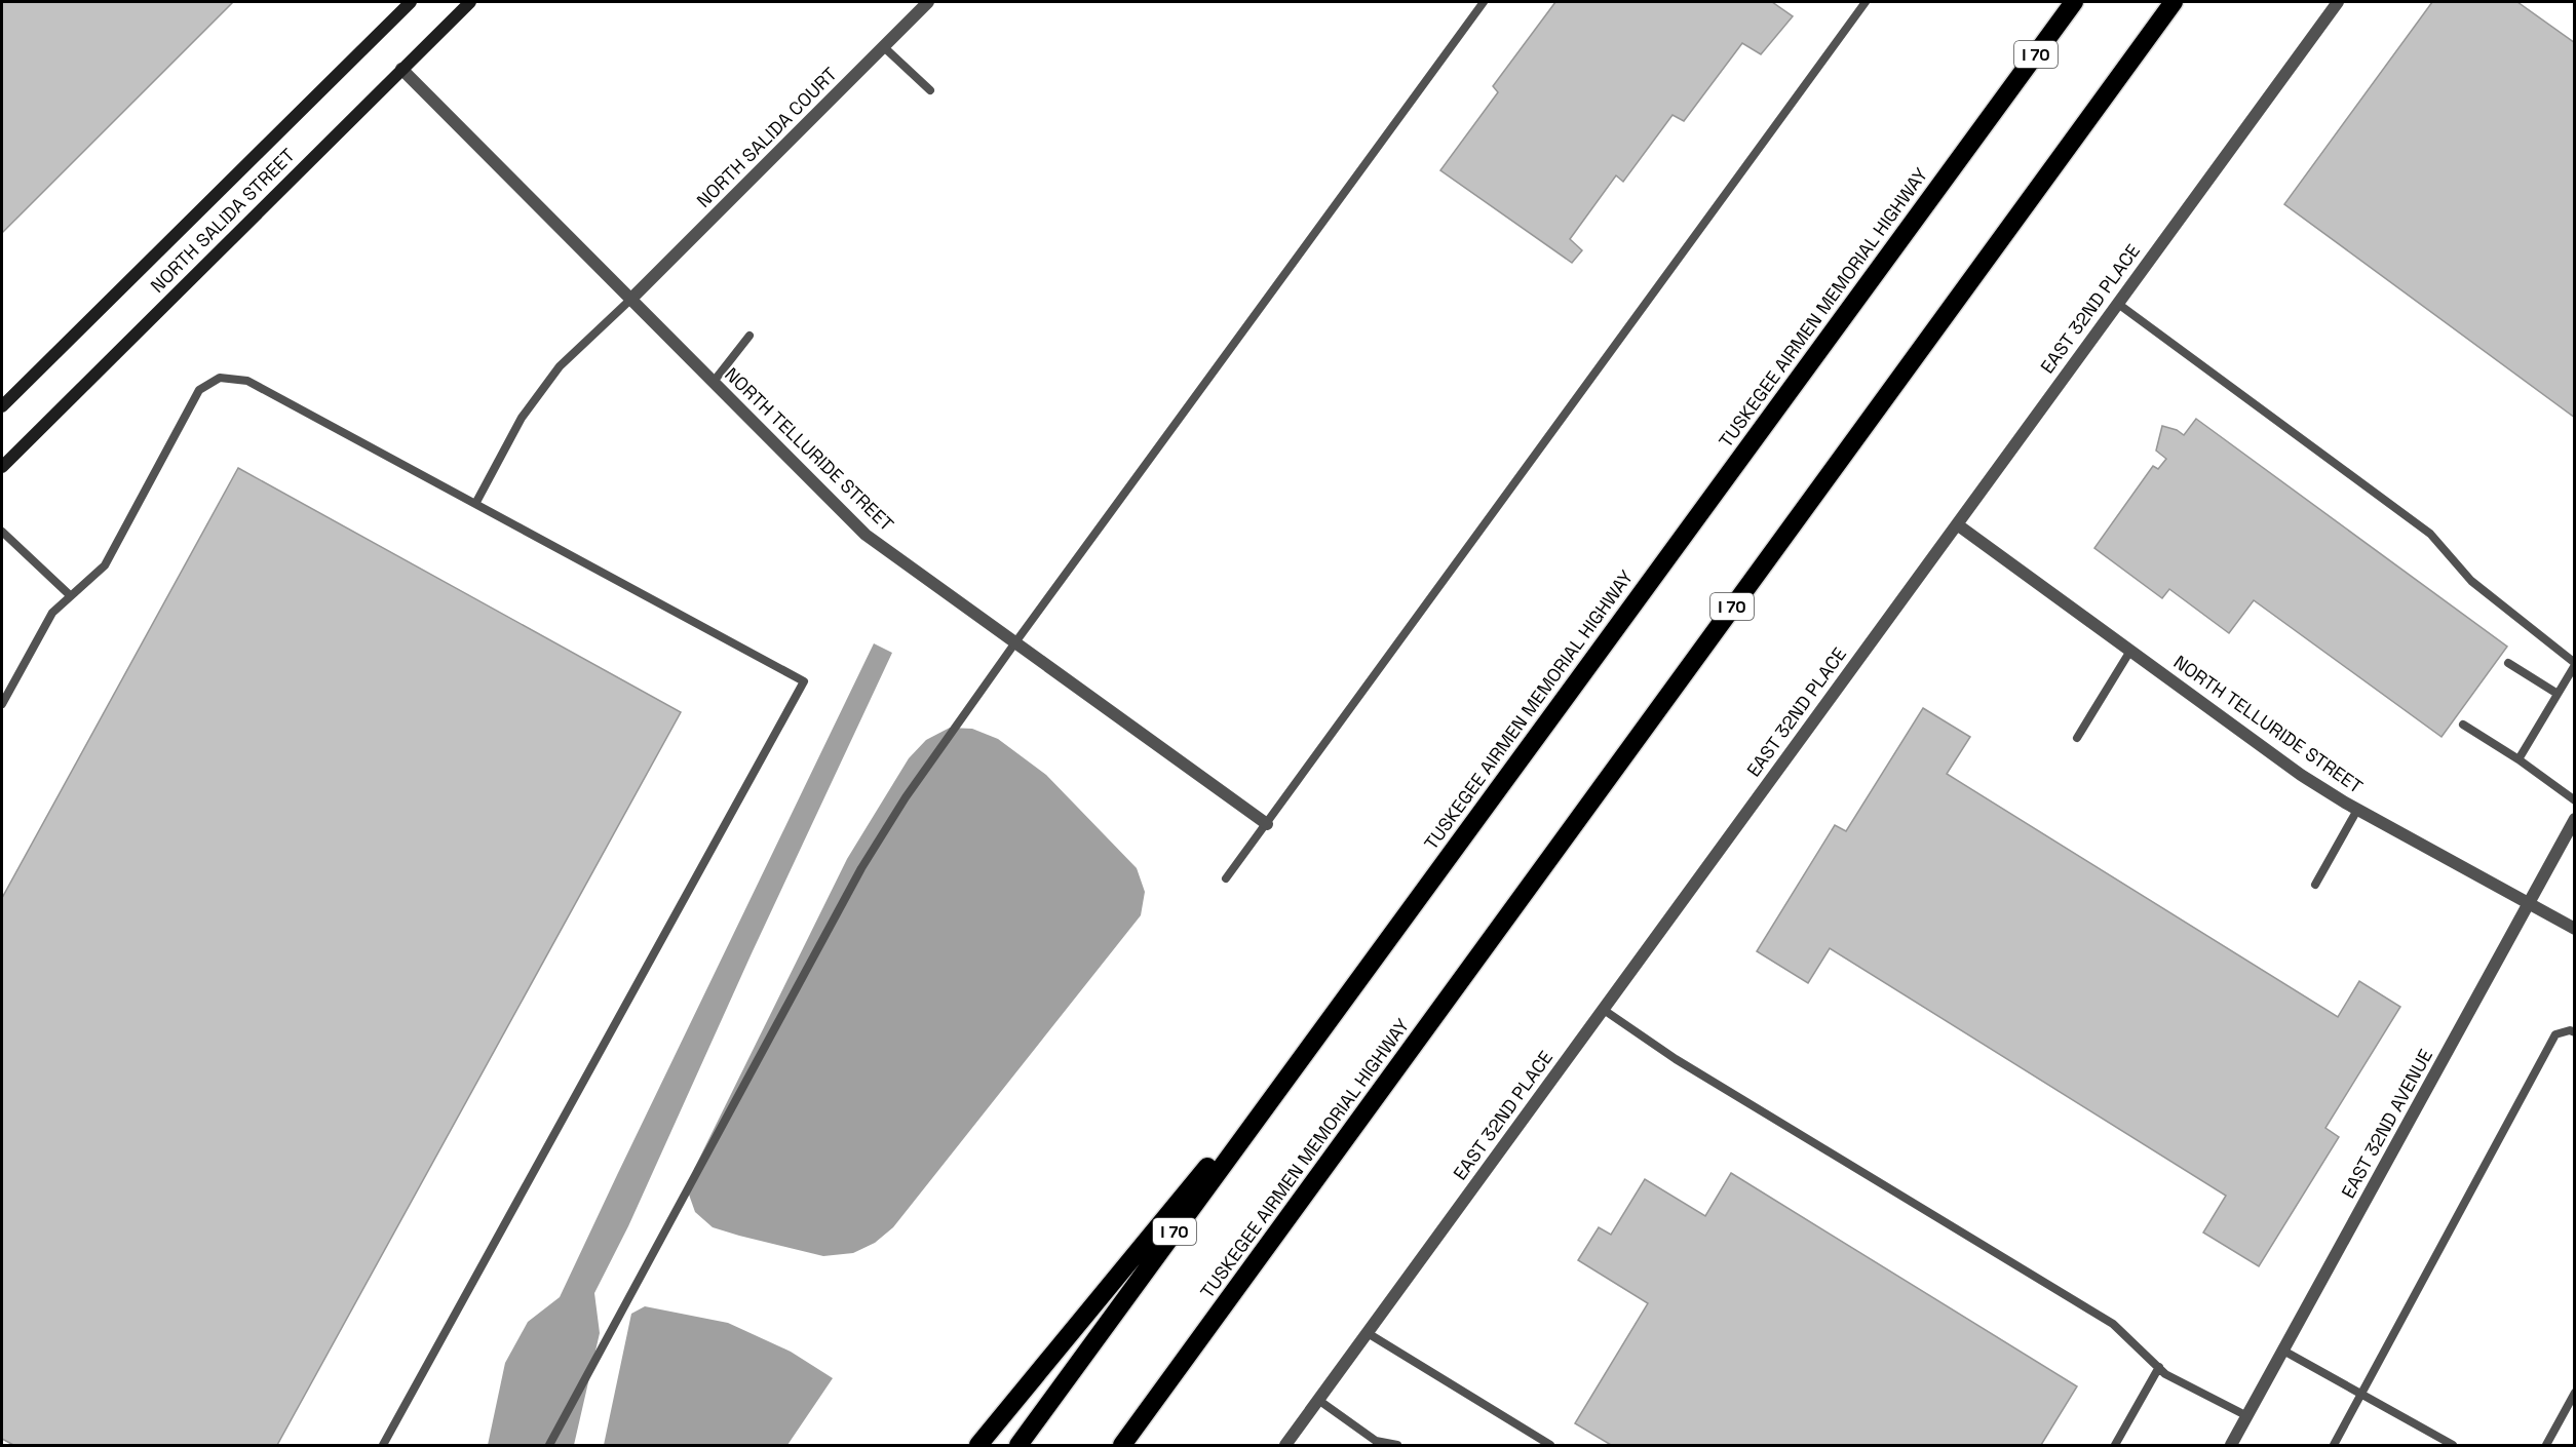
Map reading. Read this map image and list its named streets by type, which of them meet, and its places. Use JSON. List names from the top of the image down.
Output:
{
  "streets": {
    "highway": ["I 70", "TUSKEGEE AIRMEN MEMORIAL HIGHWAY"],
    "street": [
      "NORTH SALIDA COURT",
      "NORTH SALIDA STREET",
      "EAST 32ND PLACE",
      "NORTH TELLURIDE STREET",
      "EAST 32ND AVENUE"
    ]
  },
  "crossings": [
    ["NORTH SALIDA COURT", "NORTH TELLURIDE STREET"],
    ["NORTH SALIDA STREET", "NORTH TELLURIDE STREET"],
    ["EAST 32ND PLACE", "NORTH TELLURIDE STREET"],
    ["NORTH TELLURIDE STREET", "EAST 32ND AVENUE"]
  ]
}
